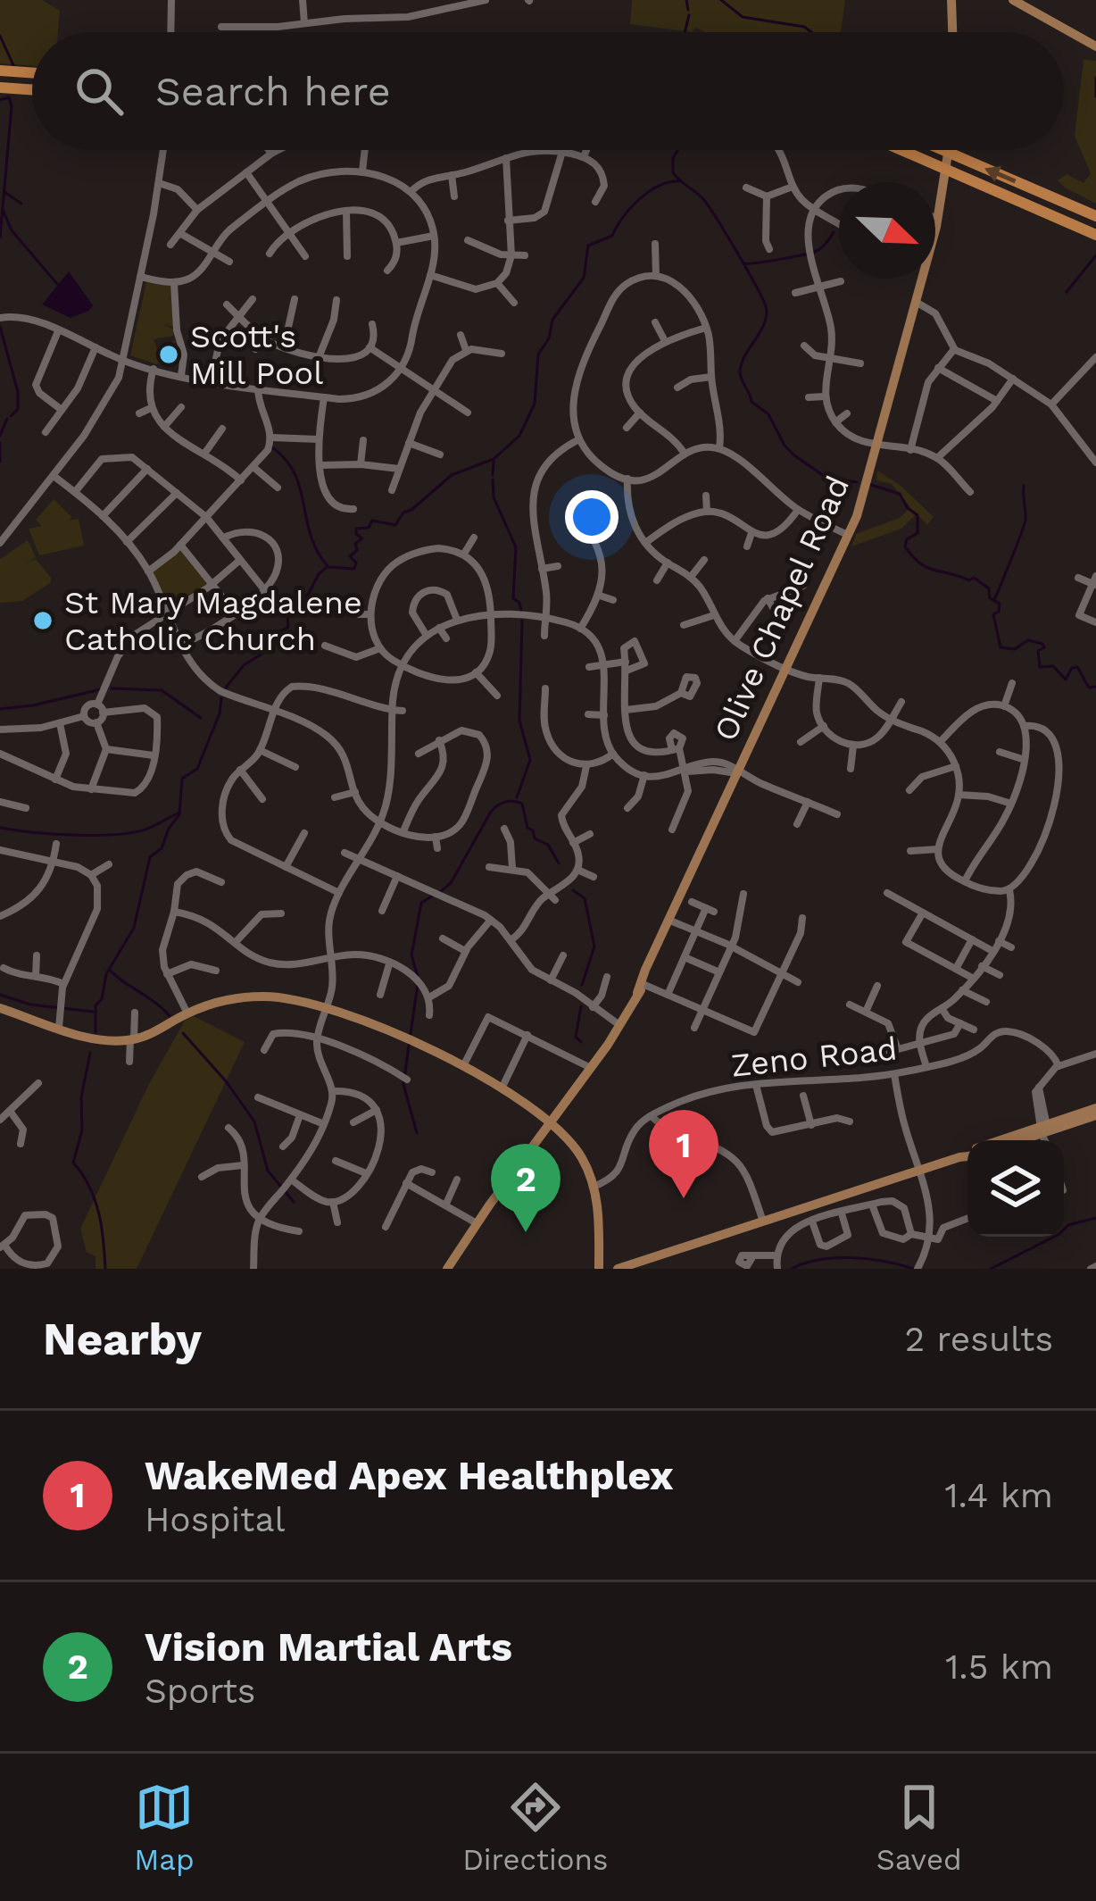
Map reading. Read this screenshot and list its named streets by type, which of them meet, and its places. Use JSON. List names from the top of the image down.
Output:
{
  "streets": {
    "main road": ["Olive Chapel Road"],
    "street": ["Zeno Road"]
  },
  "places": ["Scott's Mill Pool", "St Mary Magdalene Catholic Church"],
  "north": "bottom right",
  "page": {
    "search": "Search here",
    "pins": ["1", "2"],
    "heading": ["Nearby", "2 results"],
    "list": [
      {
        "mark": "1",
        "name": "WakeMed Apex Healthplex",
        "note": "Hospital",
        "value": "1.4 km"
      },
      {
        "mark": "2",
        "name": "Vision Martial Arts",
        "note": "Sports",
        "value": "1.5 km"
      }
    ],
    "nav": ["Map", "Directions", "Saved"]
  }
}
